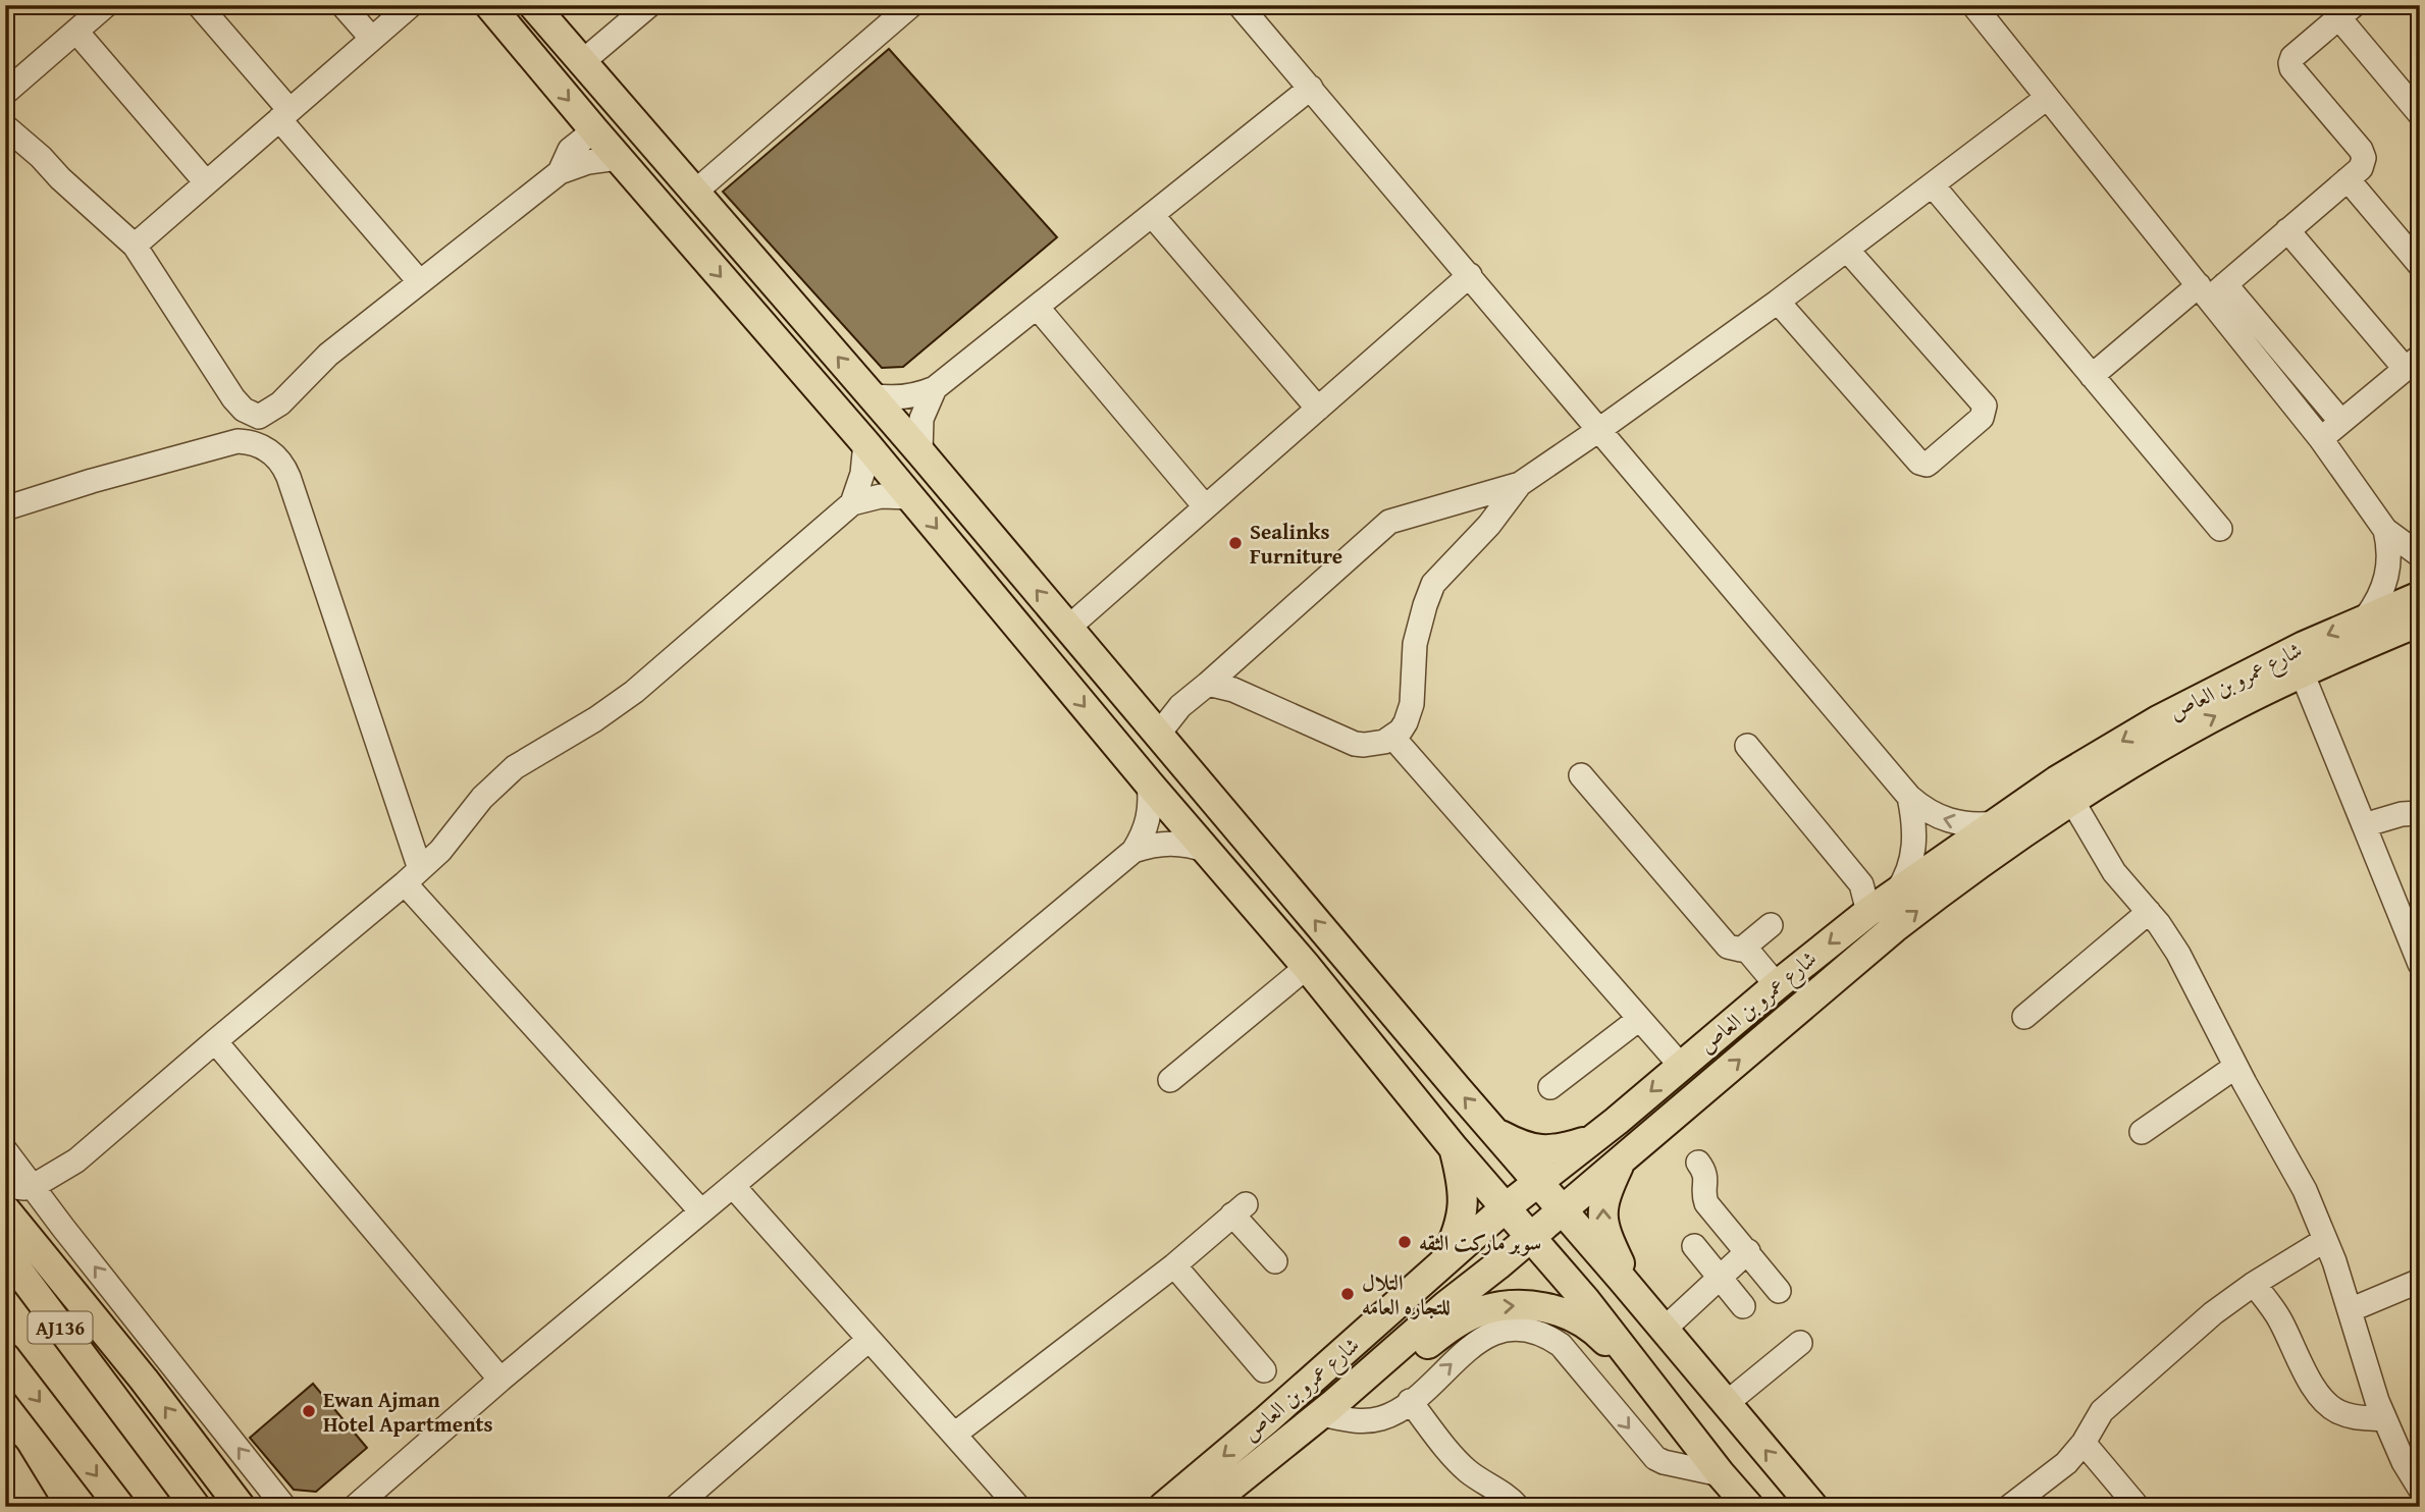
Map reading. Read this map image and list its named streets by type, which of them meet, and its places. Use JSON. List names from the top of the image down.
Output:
{
  "streets": {
    "main road": ["شارع عمرو بن العاص", "AJ136"]
  },
  "places": [
    "Sealinks Furniture",
    "سوبر ماركت الثقه",
    "التلال للتجاره العامه",
    "Ewan Ajman Hotel Apartments"
  ]
}
